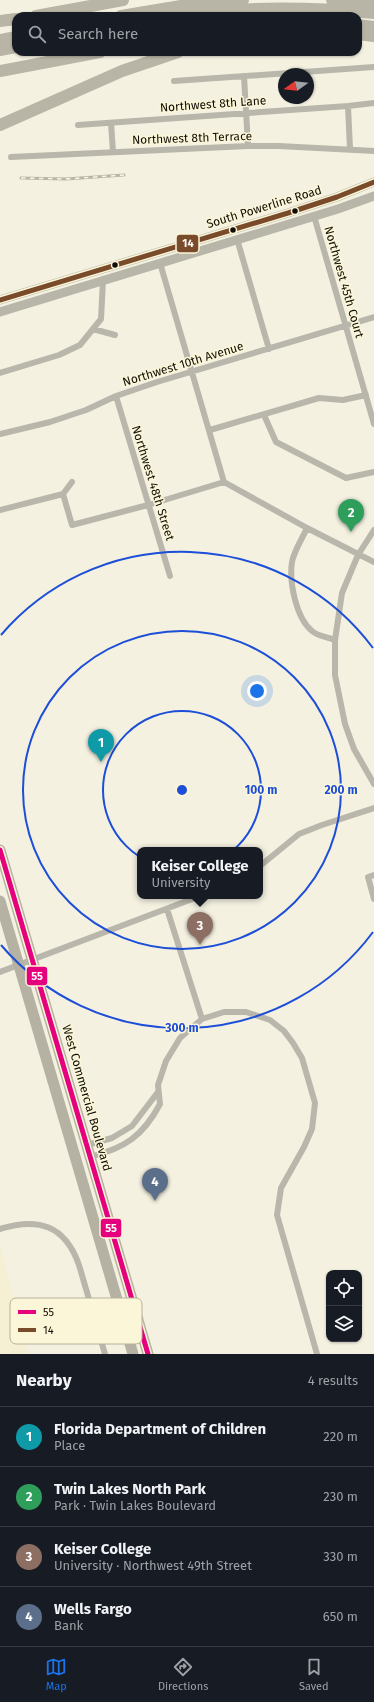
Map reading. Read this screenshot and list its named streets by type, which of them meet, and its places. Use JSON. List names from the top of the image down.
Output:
{
  "streets": {
    "highway": ["West Commercial Boulevard"],
    "main road": ["South Powerline Road"],
    "street": [
      "Northwest 8th Lane",
      "Northwest 8th Terrace",
      "Northwest 45th Court",
      "Northwest 10th Avenue",
      "Northwest 48th Street"
    ]
  },
  "crossings": [
    ["South Powerline Road", "Northwest 45th Court"],
    ["Northwest 45th Court", "Northwest 10th Avenue"],
    ["Northwest 10th Avenue", "Northwest 48th Street"]
  ],
  "lines": ["transit line 14", "transit line 55"],
  "legend": ["55", "14"],
  "north": "left",
  "page": {
    "search": "Search here",
    "pins": [
      "2",
      "1",
      "3",
      "4"
    ],
    "popup": ["Keiser College", "University"],
    "heading": ["Nearby", "4 results"],
    "list": [
      {
        "mark": "1",
        "name": "Florida Department of Children",
        "note": "Place",
        "value": "220 m"
      },
      {
        "mark": "2",
        "name": "Twin Lakes North Park",
        "note": "Park · Twin Lakes Boulevard",
        "value": "230 m"
      },
      {
        "mark": "3",
        "name": "Keiser College",
        "note": "University · Northwest 49th Street",
        "value": "330 m"
      },
      {
        "mark": "4",
        "name": "Wells Fargo",
        "note": "Bank",
        "value": "650 m"
      }
    ],
    "nav": ["Map", "Directions", "Saved"]
  },
  "rings": ["100 m", "200 m", "300 m"]
}
